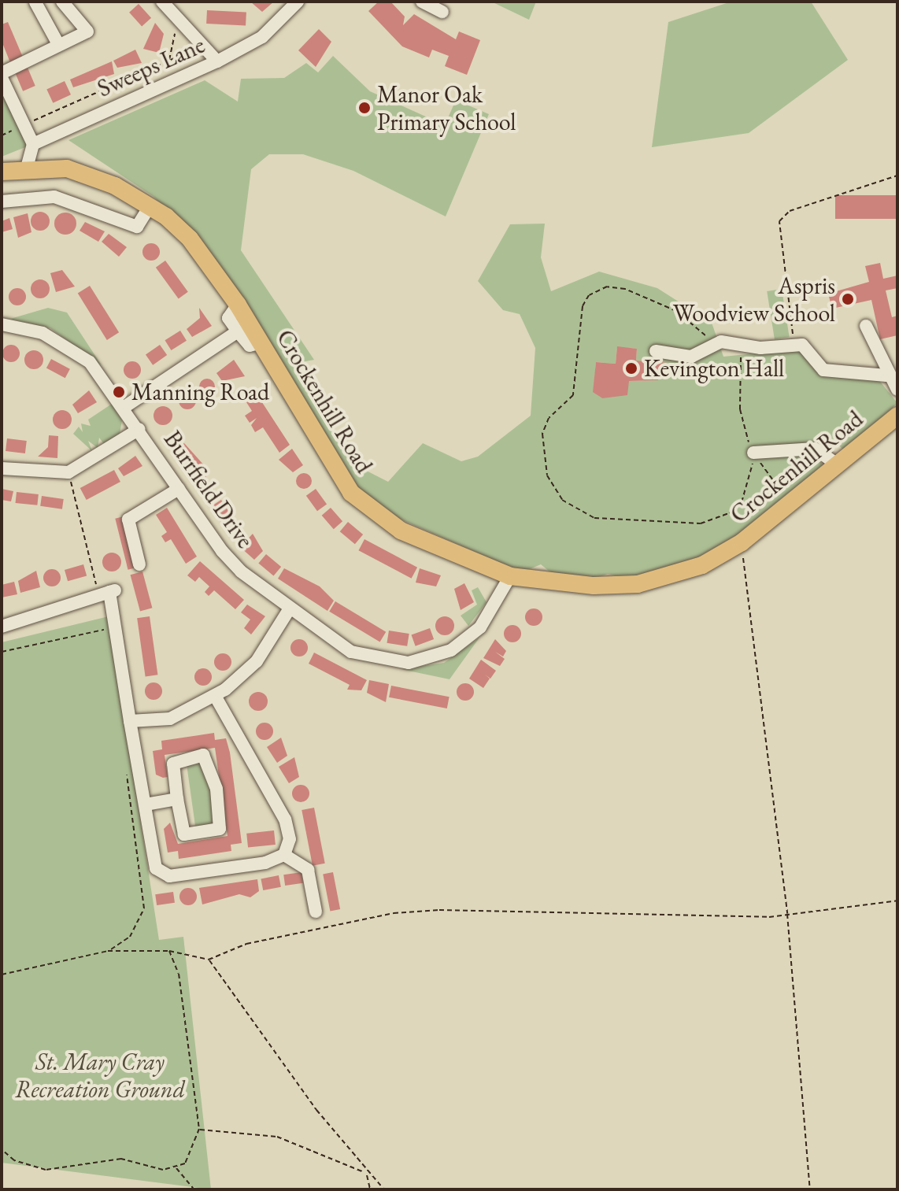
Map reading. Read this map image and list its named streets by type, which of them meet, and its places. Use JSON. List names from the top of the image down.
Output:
{
  "streets": {
    "main road": ["Crockenhill Road"],
    "street": ["Sweeps Lane", "Burrfield Drive"]
  },
  "crossings": [
    ["Crockenhill Road", "Burrfield Drive"]
  ],
  "parks": ["St. Mary Cray Recreation Ground"],
  "places": [
    "Manor Oak Primary School",
    "Aspris Woodview School",
    "Kevington Hall",
    "Manning Road"
  ]
}
